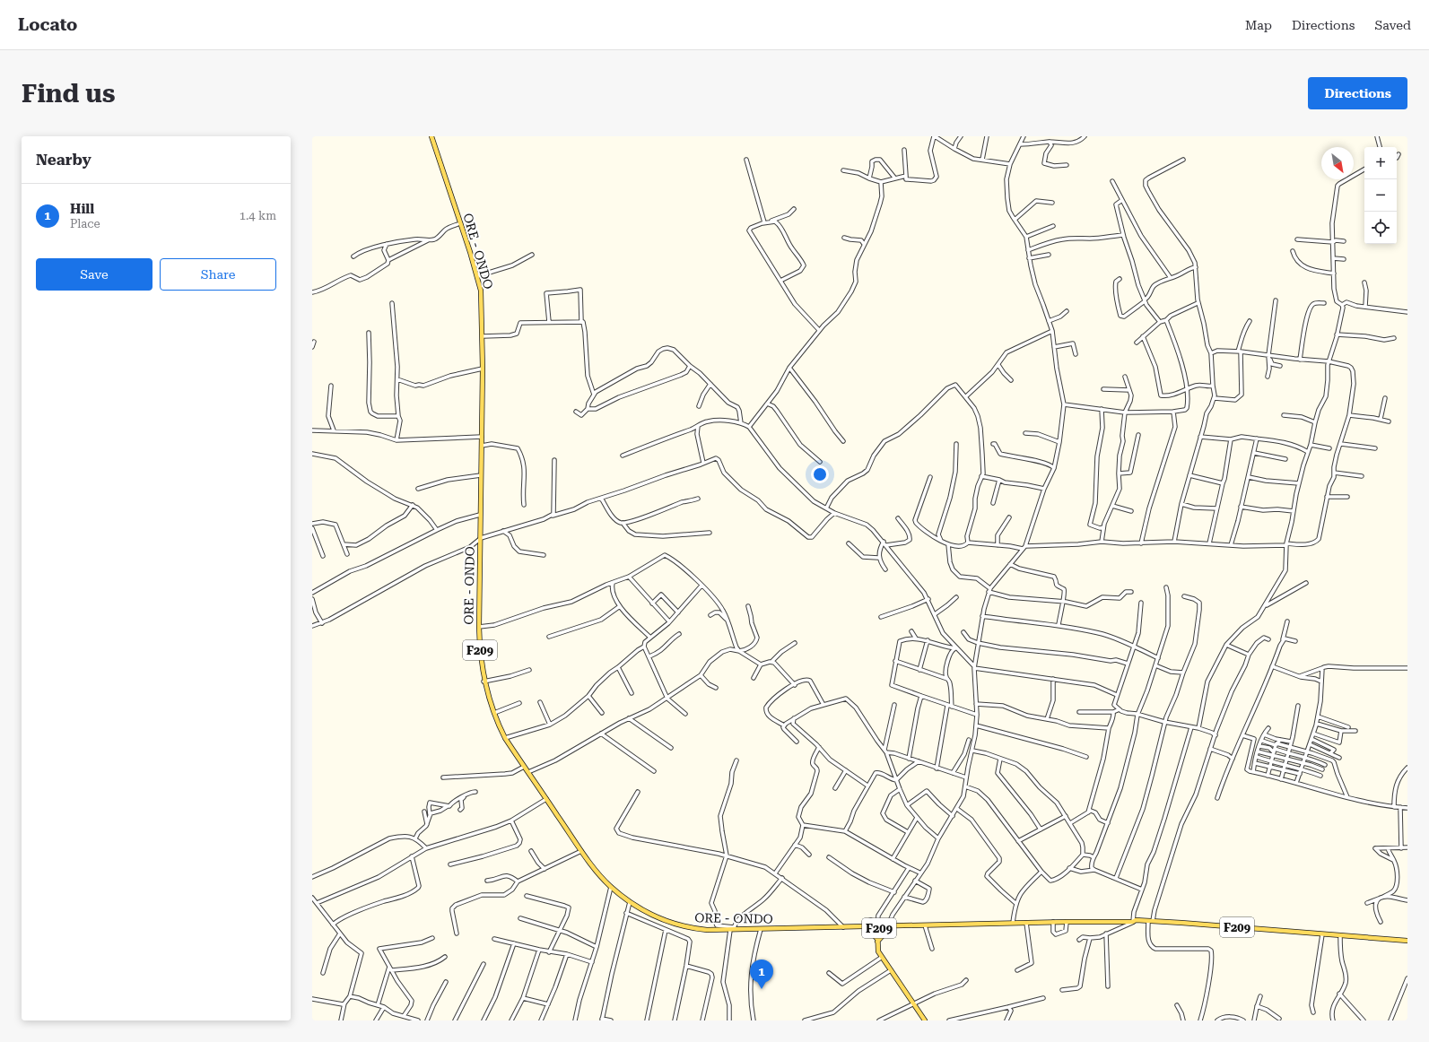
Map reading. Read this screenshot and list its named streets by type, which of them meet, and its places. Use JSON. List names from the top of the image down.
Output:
{
  "streets": {
    "main road": ["ORE - ONDO", "F209"]
  },
  "crossings": [
    ["ORE - ONDO", "F209"]
  ],
  "north": "bottom right",
  "page": {
    "header": "Locato",
    "nav": ["Map", "Directions", "Saved"],
    "buttons": [
      "Directions",
      ["Save", "Share"]
    ],
    "title": "Find us",
    "heading": "Nearby",
    "map_buttons": ["+", "−"],
    "list": [
      {
        "mark": "1",
        "name": "Hill",
        "note": "Place",
        "value": "1.4 km"
      }
    ],
    "pins": "1"
  }
}
